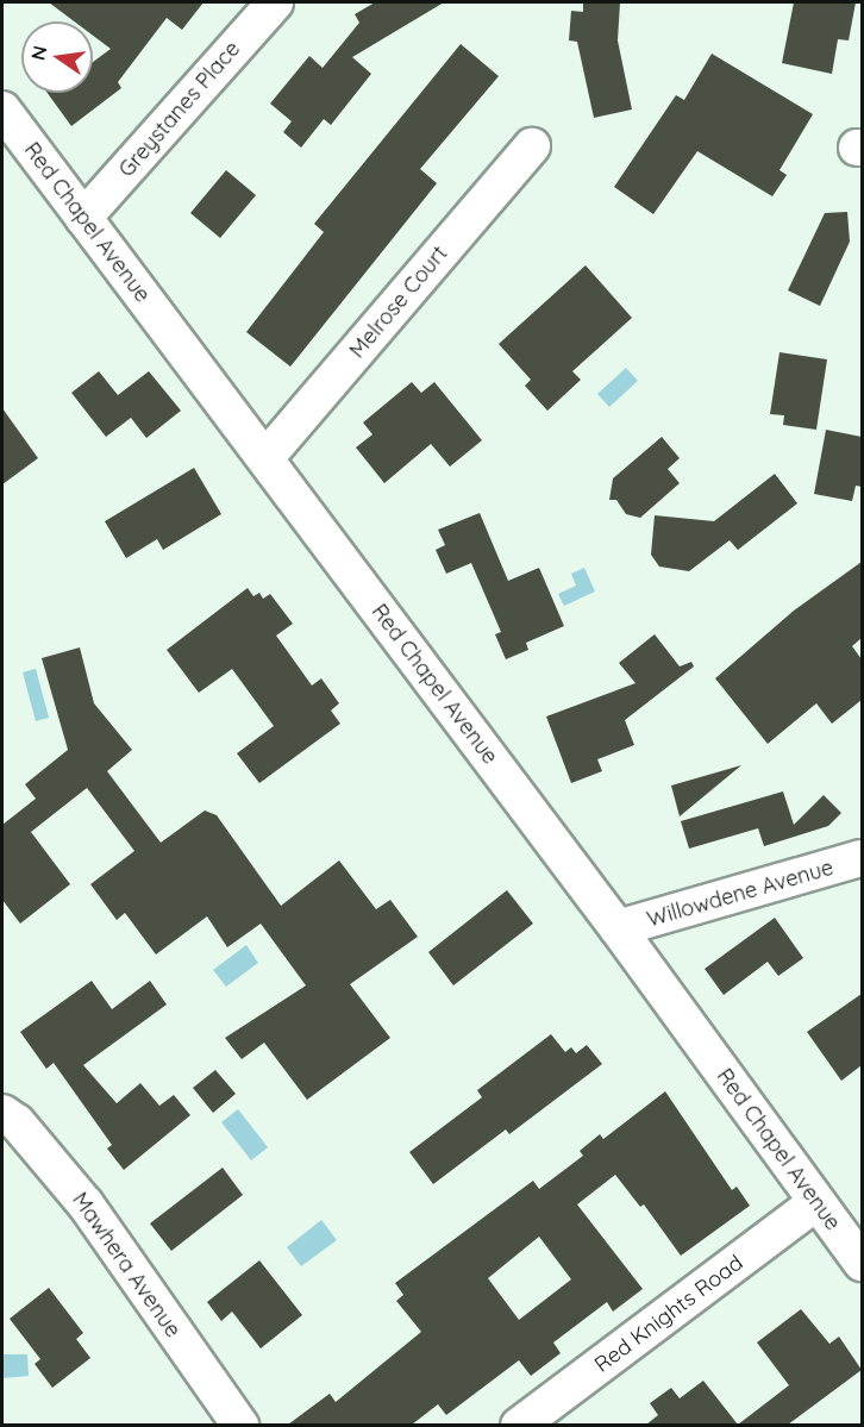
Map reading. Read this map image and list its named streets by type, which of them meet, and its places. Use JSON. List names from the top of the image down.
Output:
{
  "streets": {
    "street": [
      "Greystanes Place",
      "Red Chapel Avenue",
      "Melrose Court",
      "Willowdene Avenue",
      "Mawhera Avenue",
      "Red Knights Road"
    ]
  },
  "crossings": [
    ["Greystanes Place", "Red Chapel Avenue"],
    ["Red Chapel Avenue", "Melrose Court"],
    ["Red Chapel Avenue", "Willowdene Avenue"],
    ["Red Chapel Avenue", "Red Knights Road"]
  ],
  "north": "left"
}
